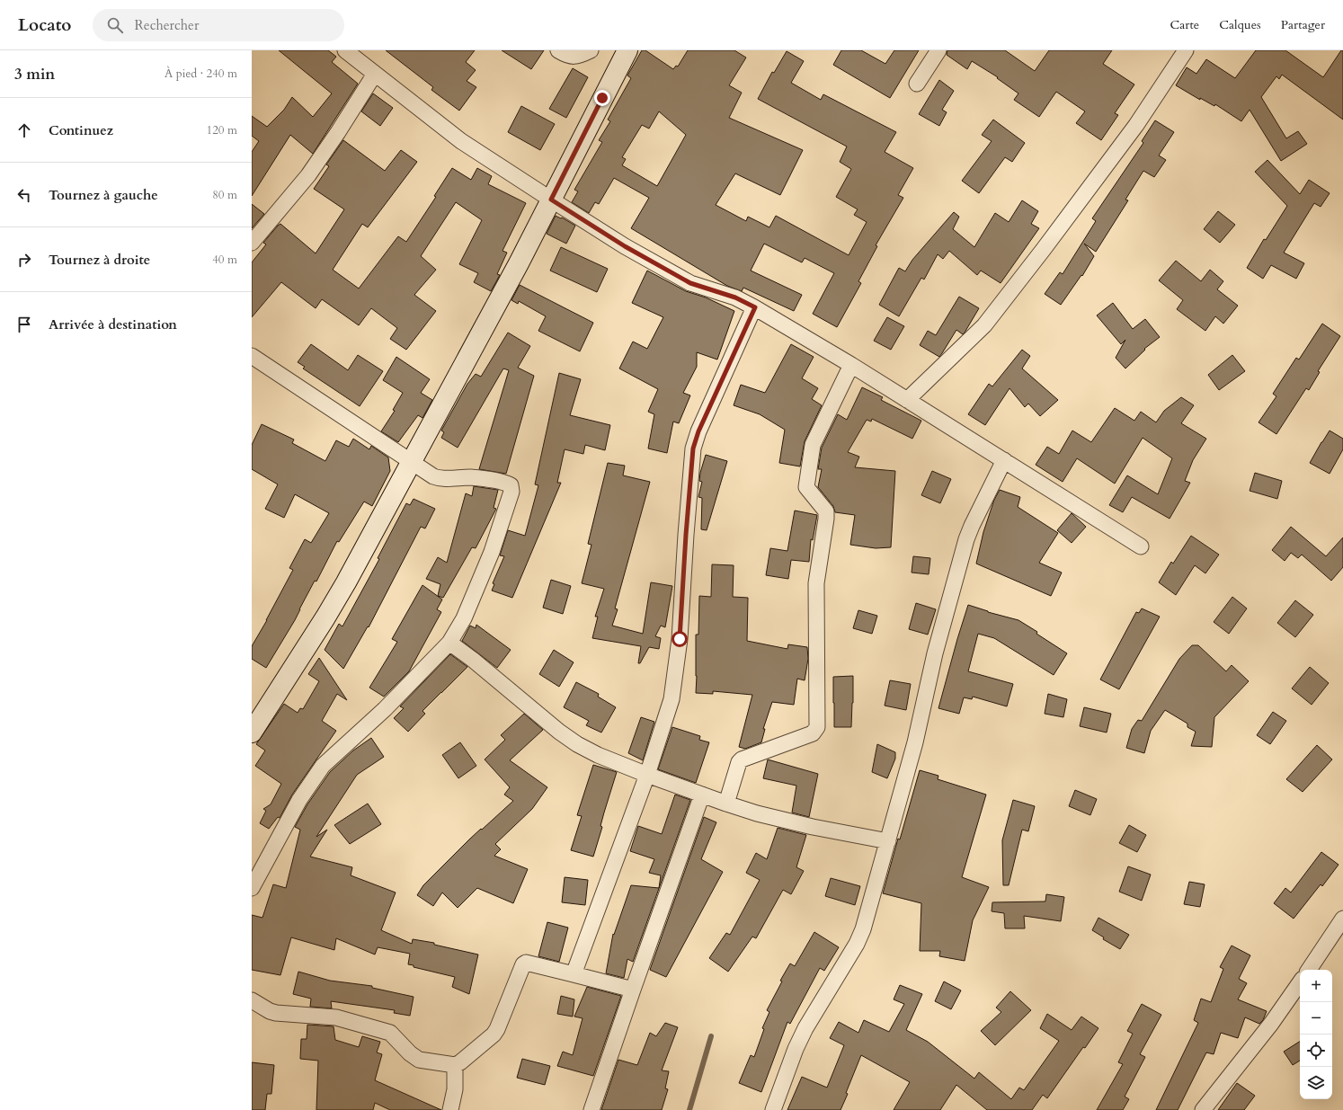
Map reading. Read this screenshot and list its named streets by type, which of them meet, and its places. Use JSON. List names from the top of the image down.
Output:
{
  "page": {
    "header": "Locato",
    "search": "Rechercher",
    "nav": ["Carte", "Calques", "Partager"],
    "heading": ["3 min", "À pied · 240 m"],
    "list": [
      ["Continuez", "120 m"],
      ["Tournez à gauche", "80 m"],
      ["Tournez à droite", "40 m"],
      "Arrivée à destination"
    ],
    "map_buttons": ["+", "−"]
  }
}
